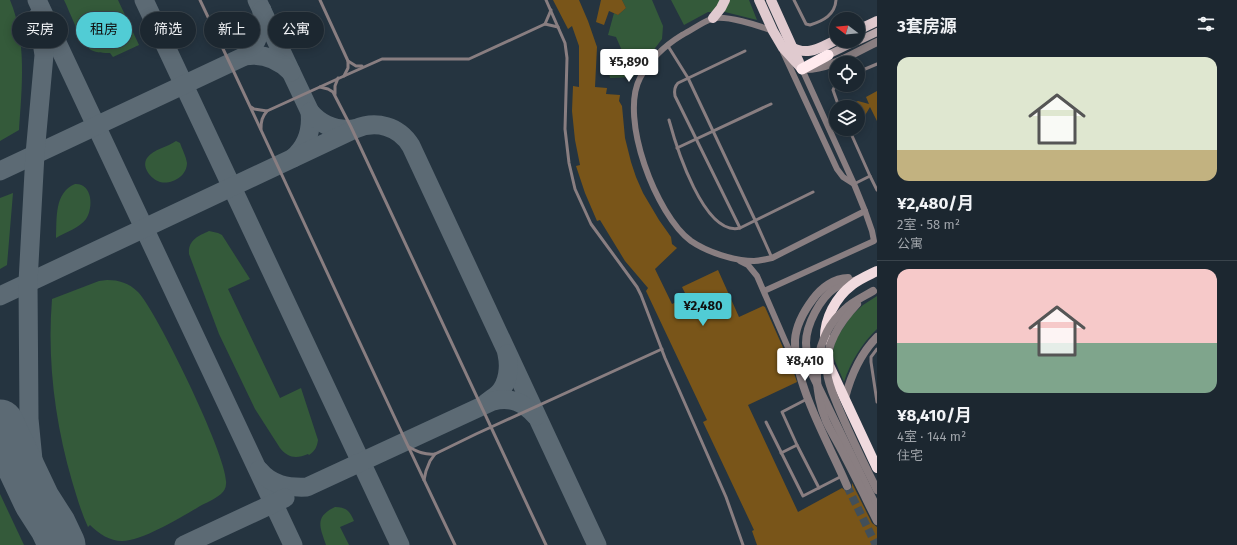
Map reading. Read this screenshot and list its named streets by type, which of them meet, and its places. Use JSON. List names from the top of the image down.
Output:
{
  "north": "left",
  "page": {
    "heading": "3套房源",
    "chip": [
      "买房",
      "租房",
      "筛选",
      "新上",
      "公寓"
    ],
    "list": [
      {
        "name": "¥2,480/月",
        "note": "2室 · 58 m² · 公寓"
      },
      {
        "name": "¥8,410/月",
        "note": "4室 · 144 m² · 住宅"
      }
    ],
    "price": ["¥5,890", "¥2,480", "¥8,410"]
  }
}
